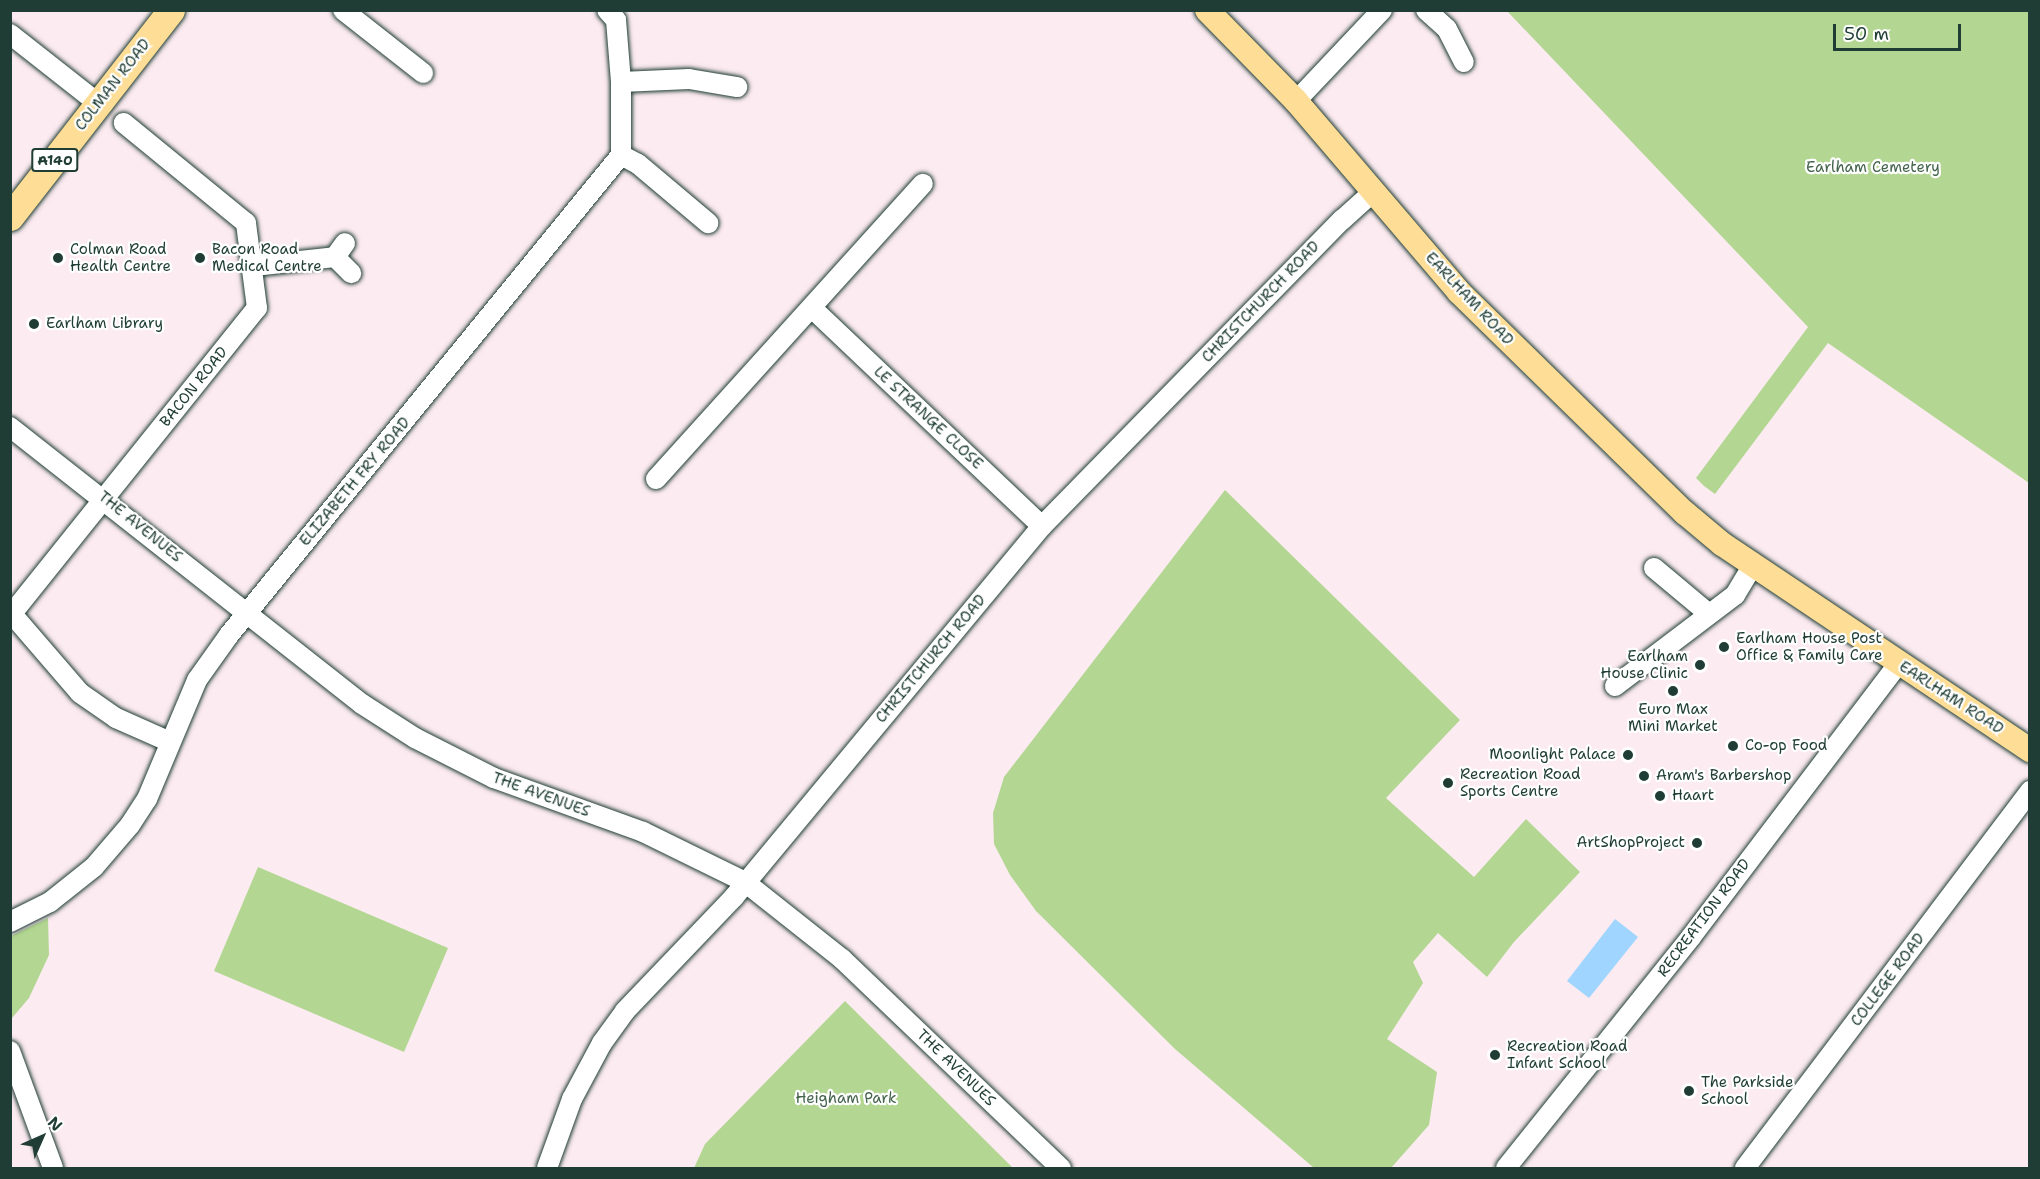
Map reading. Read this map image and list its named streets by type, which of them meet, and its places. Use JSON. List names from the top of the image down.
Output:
{
  "streets": {
    "highway": ["COLMAN ROAD", "A140"],
    "main road": ["EARLHAM ROAD"],
    "street": [
      "CHRISTCHURCH ROAD",
      "BACON ROAD",
      "LE STRANGE CLOSE",
      "ELIZABETH FRY ROAD",
      "THE AVENUES",
      "RECREATION ROAD",
      "COLLEGE ROAD"
    ]
  },
  "crossings": [
    ["EARLHAM ROAD", "CHRISTCHURCH ROAD"],
    ["EARLHAM ROAD", "RECREATION ROAD"],
    ["CHRISTCHURCH ROAD", "LE STRANGE CLOSE"],
    ["CHRISTCHURCH ROAD", "THE AVENUES"],
    ["BACON ROAD", "THE AVENUES"],
    ["ELIZABETH FRY ROAD", "THE AVENUES"]
  ],
  "parks": ["Earlham Cemetery", "Heigham Park"],
  "places": [
    "Colman Road Health Centre",
    "Bacon Road Medical Centre",
    "Earlham Library",
    "Earlham House Post Office & Family Care",
    "Earlham House Clinic",
    "Euro Max Mini Market",
    "Co-op Food",
    "Moonlight Palace",
    "Aram's Barbershop",
    "Recreation Road Sports Centre",
    "Haart",
    "ArtShopProject",
    "Recreation Road Infant School",
    "The Parkside School"
  ],
  "scale_bar": "50 m",
  "north": "top right"
}
